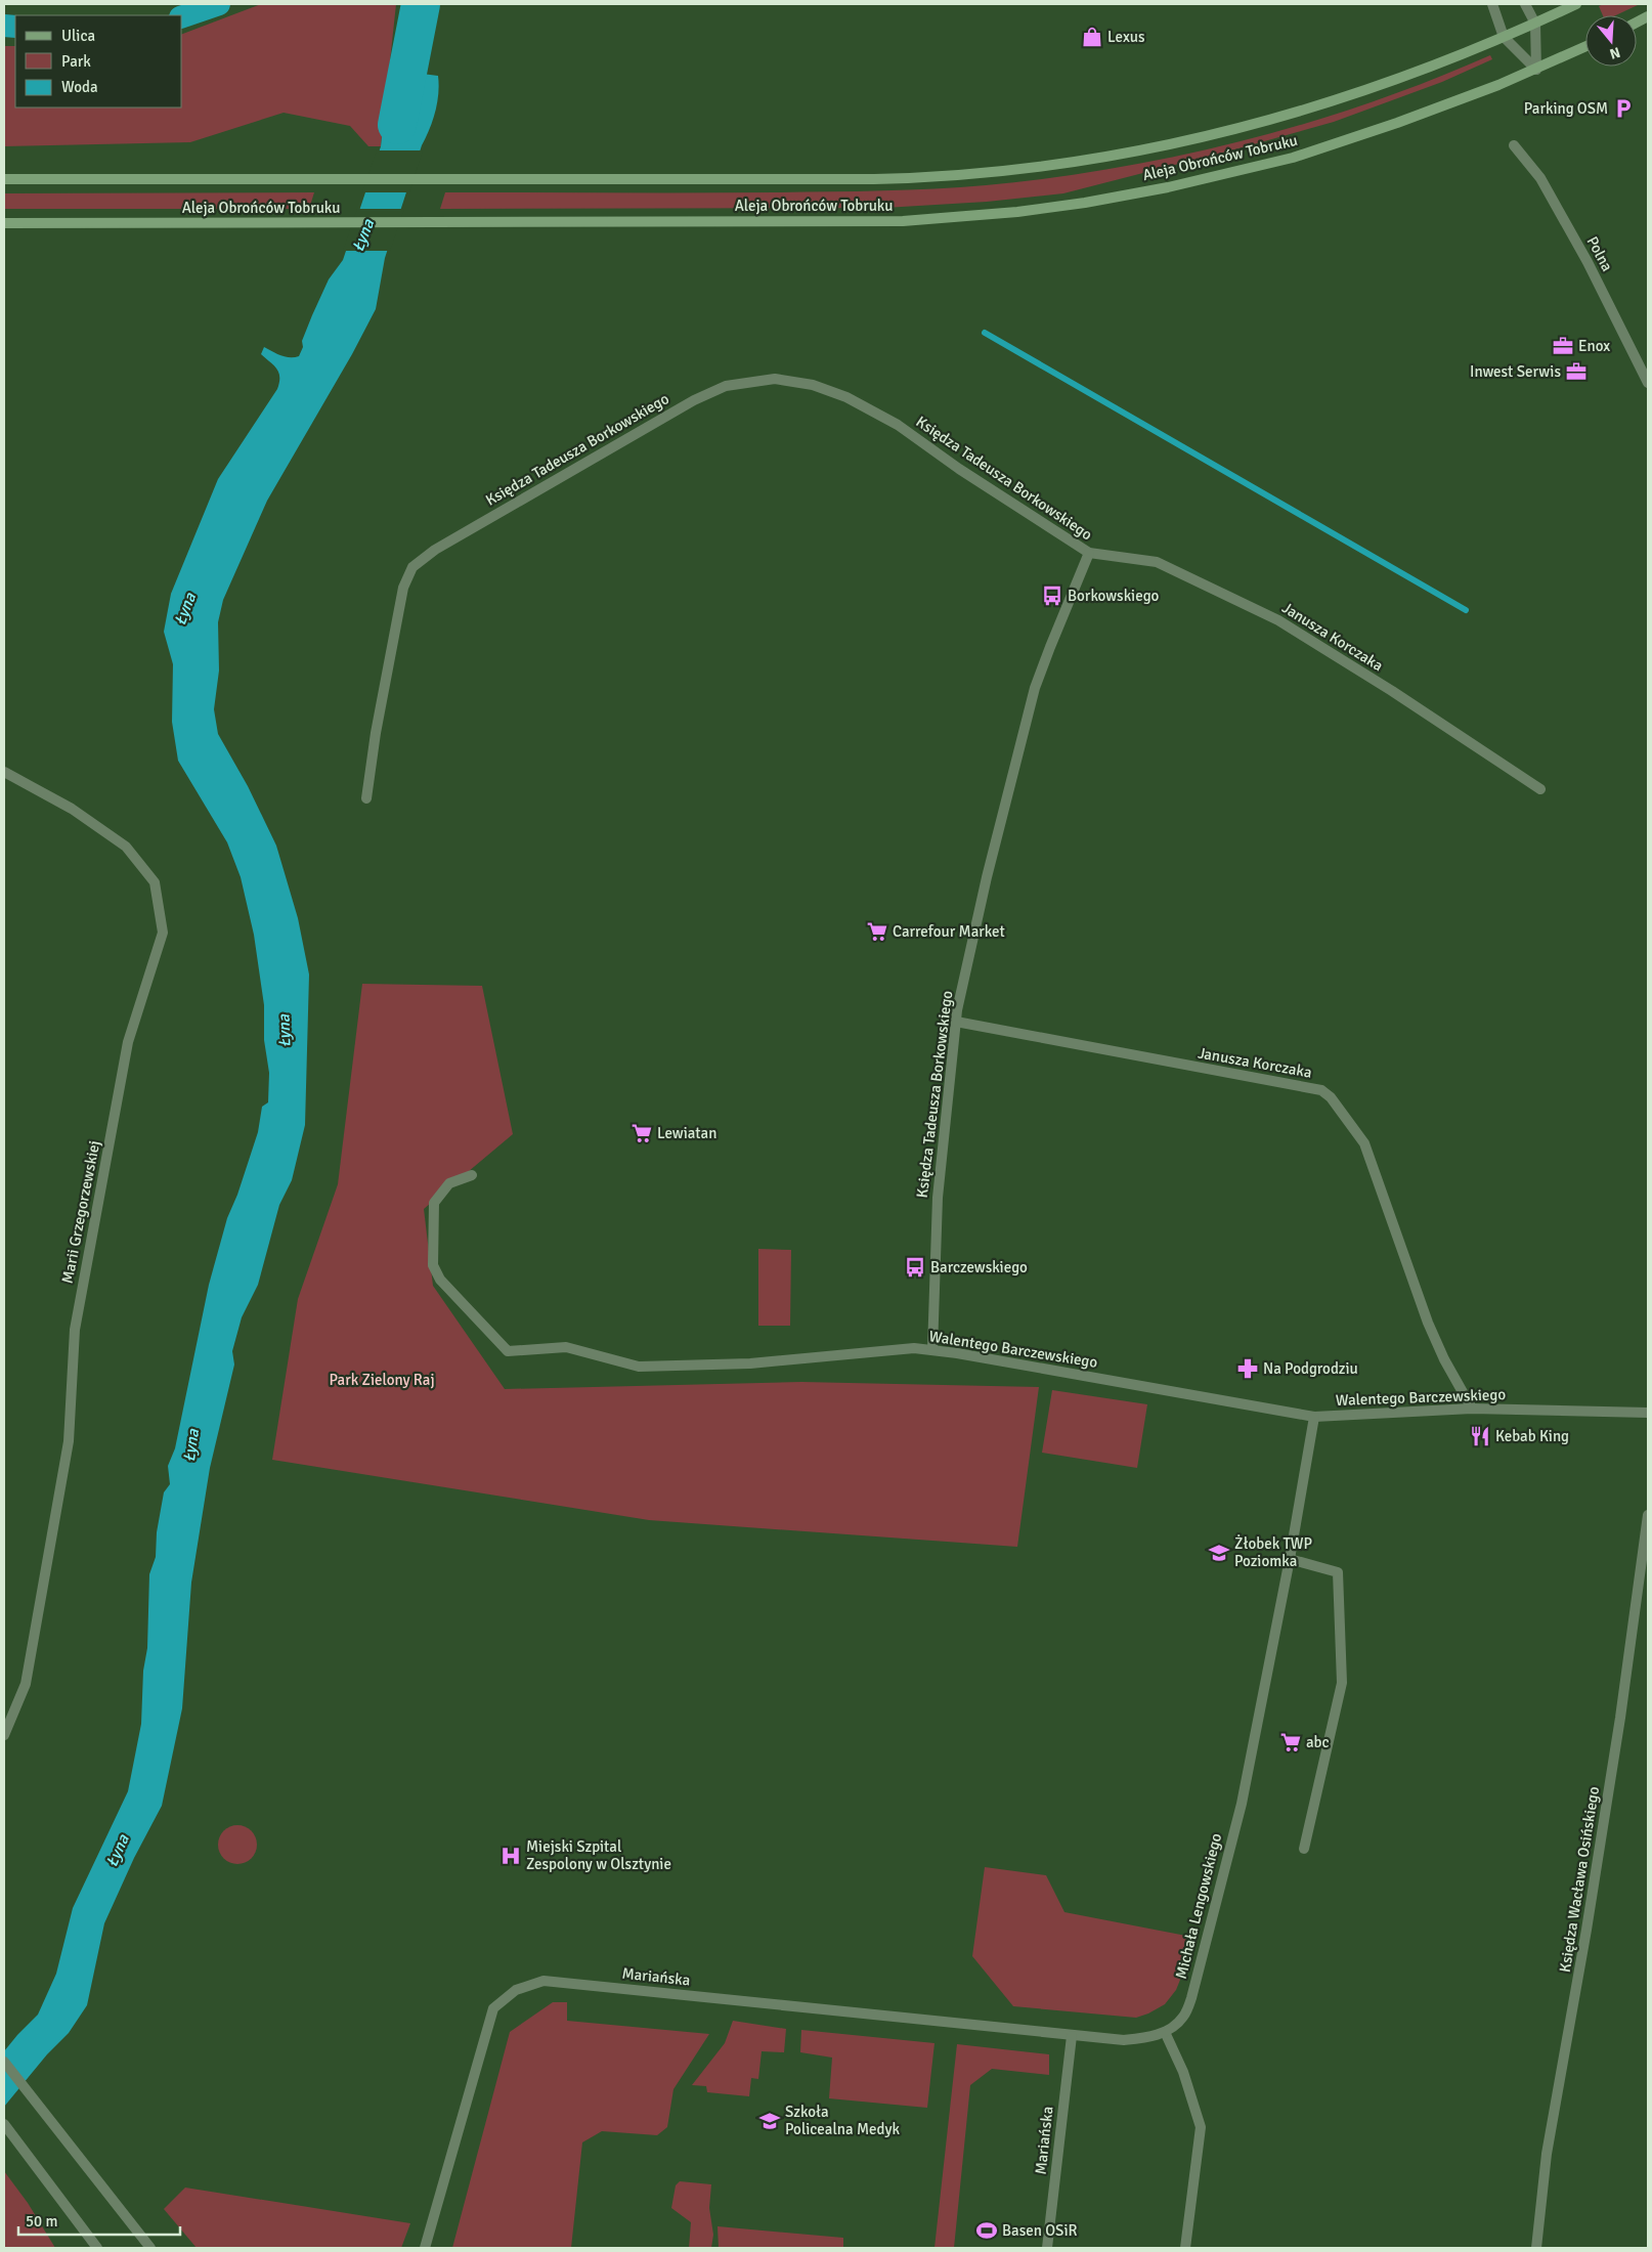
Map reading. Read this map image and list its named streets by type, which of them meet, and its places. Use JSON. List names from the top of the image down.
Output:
{
  "streets": {
    "main road": ["Aleja Obrońców Tobruku"],
    "street": [
      "Polna",
      "Księdza Tadeusza Borkowskiego",
      "Janusza Korczaka",
      "Marii Grzegorzewskiej",
      "Walentego Barczewskiego",
      "Księdza Wacława Osińskiego",
      "Michała Lengowskiego",
      "Mariańska"
    ]
  },
  "crossings": [
    ["Księdza Tadeusza Borkowskiego", "Janusza Korczaka"],
    ["Księdza Tadeusza Borkowskiego", "Walentego Barczewskiego"],
    ["Janusza Korczaka", "Walentego Barczewskiego"],
    ["Walentego Barczewskiego", "Michała Lengowskiego"],
    ["Michała Lengowskiego", "Mariańska"]
  ],
  "water": ["Łyna"],
  "parks": ["Park Zielony Raj"],
  "places": {
    "shop": ["Lexus"],
    "parking": ["Parking OSM"],
    "office": ["Enox", "Inwest Serwis"],
    "bus stop": ["Borkowskiego", "Barczewskiego"],
    "supermarket": ["Carrefour Market", "Lewiatan", "abc"],
    "pharmacy": ["Na Podgrodziu"],
    "restaurant": ["Kebab King"],
    "school or university": ["Żłobek TWP Poziomka", "Szkoła Policealna Medyk"],
    "hospital": ["Miejski Szpital Zespolony w Olsztynie"],
    "sports": ["Basen OSiR"]
  },
  "legend": ["Ulica", "Park", "Woda"],
  "scale_bar": "50 m",
  "north": "bottom"
}
